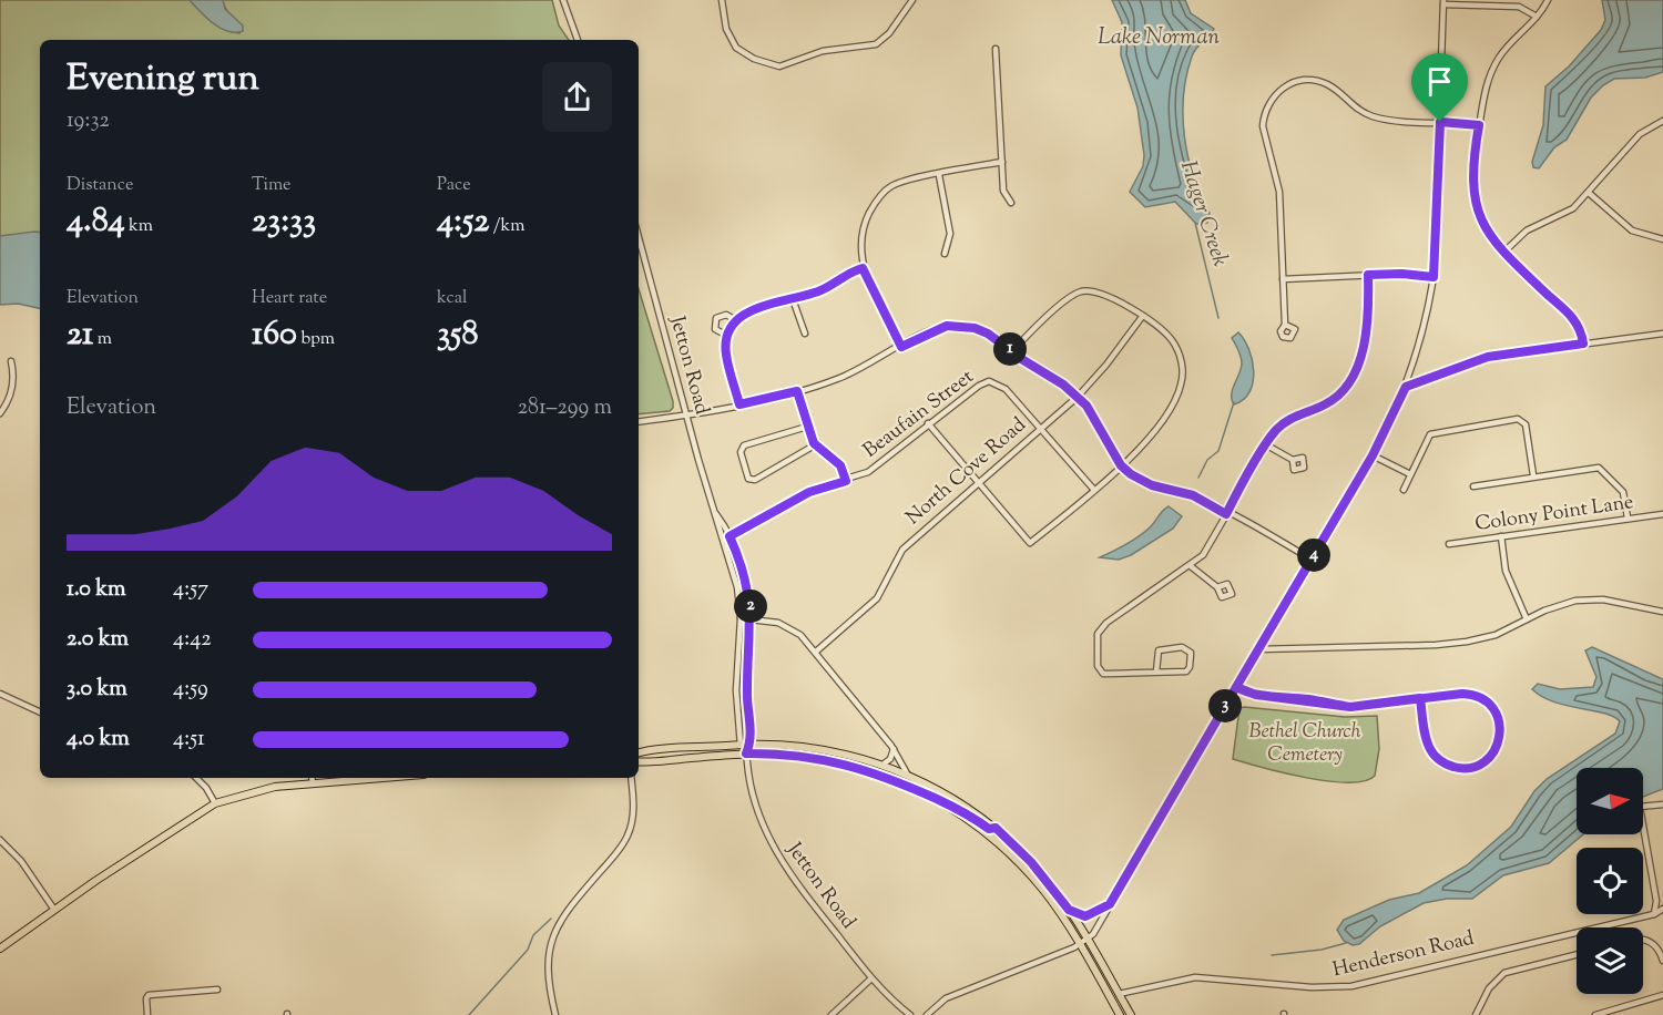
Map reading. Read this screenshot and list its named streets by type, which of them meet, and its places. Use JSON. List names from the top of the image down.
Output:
{
  "streets": {
    "street": [
      "Jetton Road",
      "Beaufain Street",
      "North Cove Road",
      "Colony Point Lane",
      "Henderson Road"
    ]
  },
  "crossings": [
    ["Jetton Road", "Beaufain Street"],
    ["Beaufain Street", "North Cove Road"]
  ],
  "water": ["Lake Norman", "Hager Creek"],
  "parks": ["Bethel Church Cemetery"],
  "north": "right",
  "page": {
    "heading": ["Evening run", "19:32"],
    "stats": [
      ["Distance", "4.84 km"],
      ["Time", "23:33"],
      ["Pace", "4:52 /km"],
      ["Elevation", "21 m"],
      ["Heart rate", "160 bpm"],
      ["kcal", "358"]
    ],
    "pins": [
      "1",
      "4",
      "2",
      "3"
    ],
    "chart": ["Elevation", "281–299 m"],
    "list": [
      {
        "name": "1.0 km",
        "note": "4:57"
      },
      {
        "name": "2.0 km",
        "note": "4:42"
      },
      {
        "name": "3.0 km",
        "note": "4:59"
      },
      {
        "name": "4.0 km",
        "note": "4:51"
      }
    ]
  }
}
